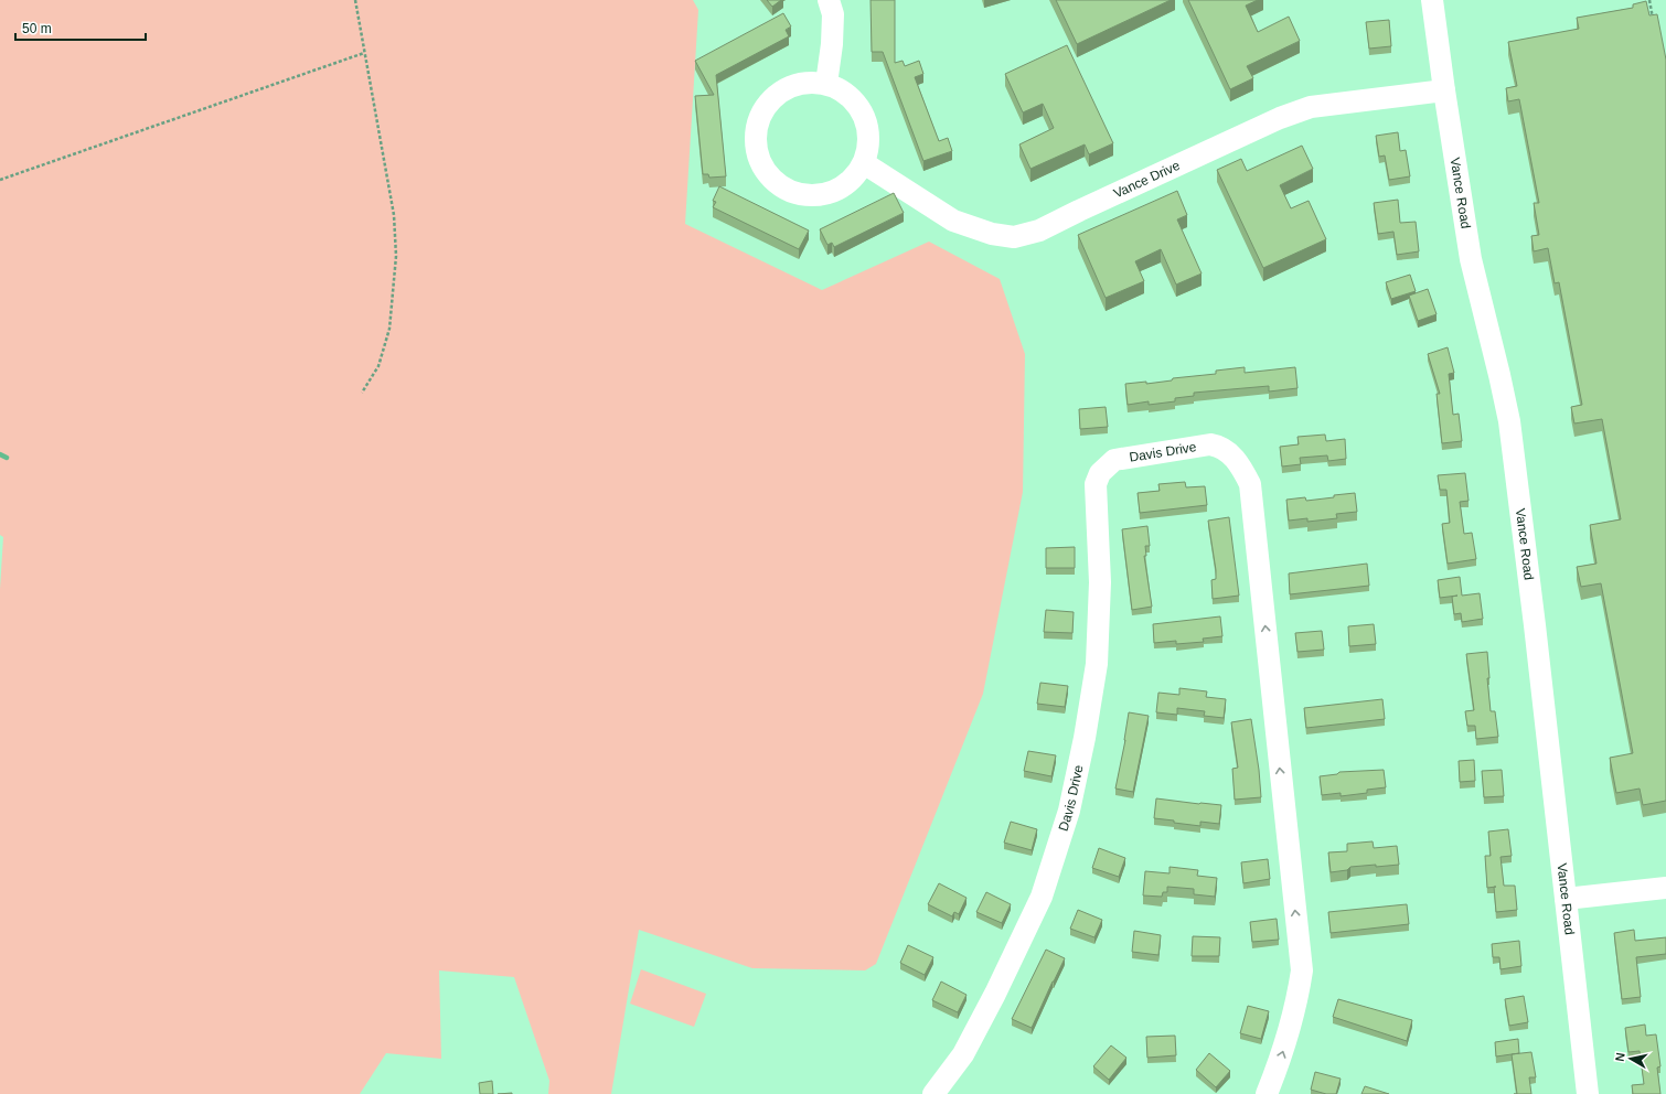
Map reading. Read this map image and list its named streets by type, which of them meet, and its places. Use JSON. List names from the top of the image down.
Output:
{
  "streets": {
    "street": ["Vance Drive", "Vance Road", "Davis Drive"]
  },
  "crossings": [
    ["Vance Drive", "Vance Road"]
  ],
  "scale_bar": "50 m",
  "north": "left"
}
